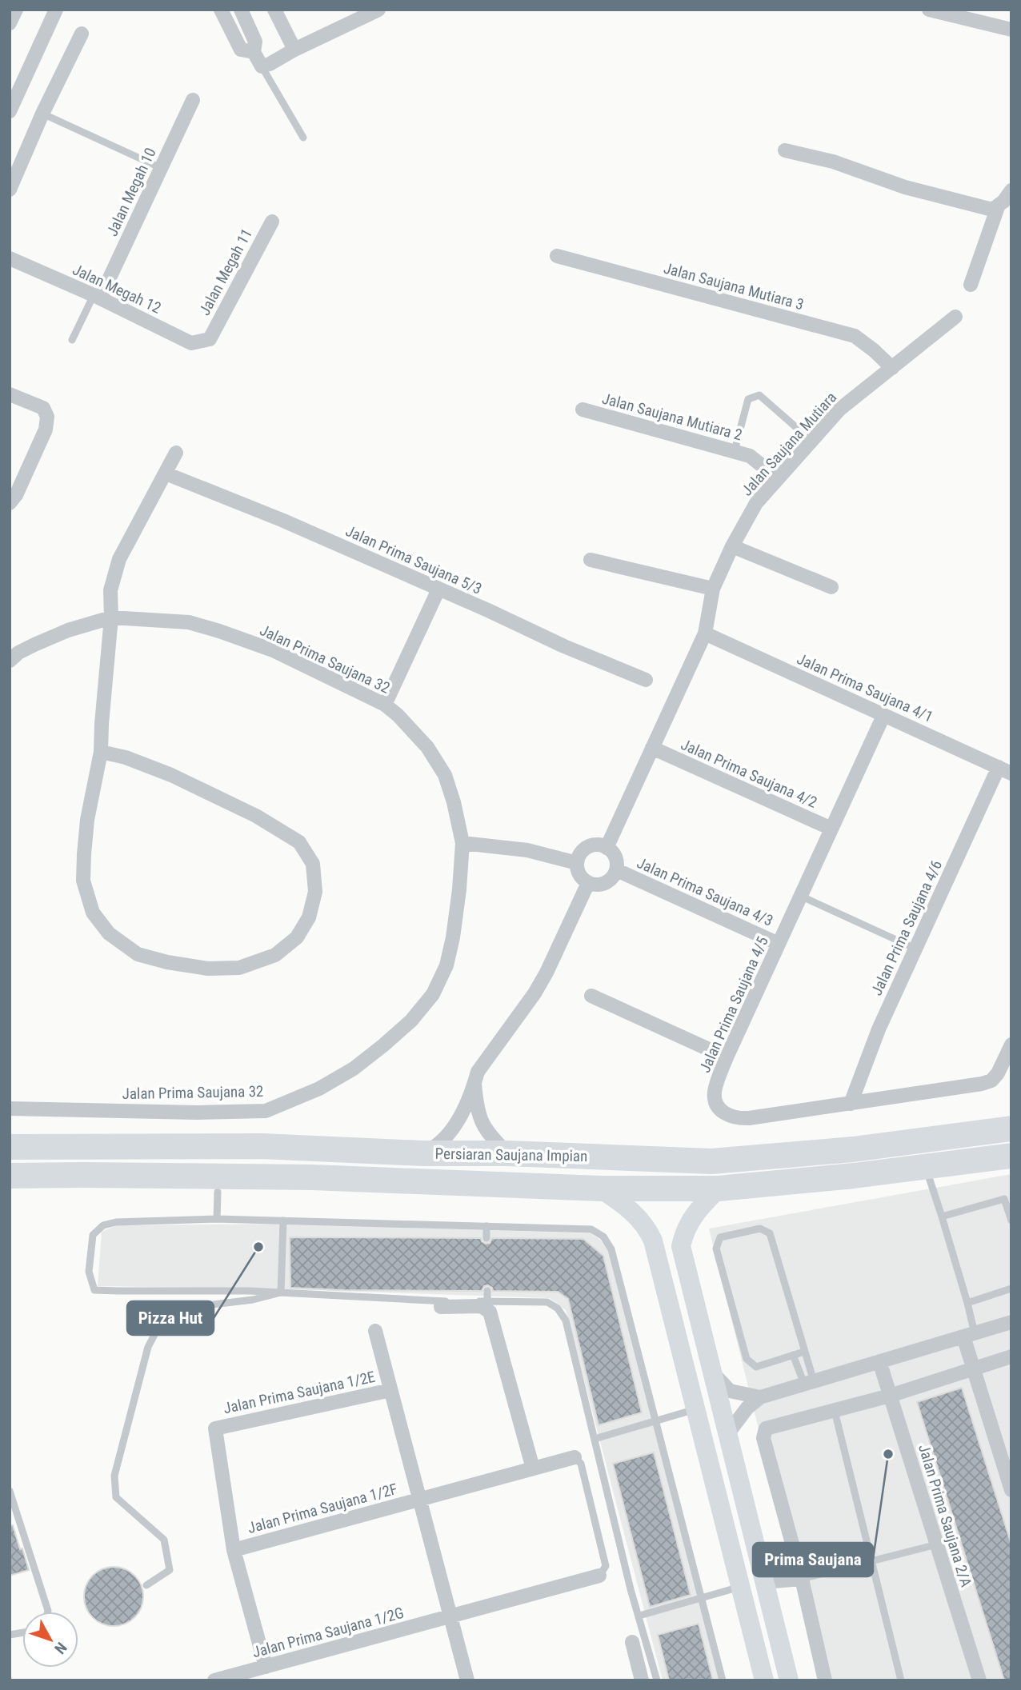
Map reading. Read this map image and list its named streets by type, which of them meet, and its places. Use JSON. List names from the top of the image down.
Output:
{
  "streets": {
    "highway": ["Persiaran Saujana Impian"],
    "street": [
      "Jalan Megah 10",
      "Jalan Megah 11",
      "Jalan Saujana Mutiara 3",
      "Jalan Megah 12",
      "Jalan Saujana Mutiara 2",
      "Jalan Saujana Mutiara",
      "Jalan Prima Saujana 5/3",
      "Jalan Prima Saujana 32",
      "Jalan Prima Saujana 4/1",
      "Jalan Prima Saujana 4/2",
      "Jalan Prima Saujana 4/3",
      "Jalan Prima Saujana 4/6",
      "Jalan Prima Saujana 4/5",
      "Jalan Prima Saujana 1/2E",
      "Jalan Prima Saujana 1/2F",
      "Jalan Prima Saujana 2/A",
      "Jalan Prima Saujana 1/2G"
    ]
  },
  "crossings": [
    ["Jalan Megah 10", "Jalan Megah 12"],
    ["Jalan Megah 11", "Jalan Megah 12"],
    ["Jalan Saujana Mutiara 3", "Jalan Saujana Mutiara"],
    ["Jalan Saujana Mutiara 2", "Jalan Saujana Mutiara"],
    ["Jalan Saujana Mutiara", "Jalan Prima Saujana 4/1"],
    ["Jalan Saujana Mutiara", "Jalan Prima Saujana 4/2"],
    ["Jalan Saujana Mutiara", "Jalan Prima Saujana 4/3"],
    ["Jalan Prima Saujana 4/1", "Jalan Prima Saujana 4/6"],
    ["Jalan Prima Saujana 4/1", "Jalan Prima Saujana 4/5"],
    ["Jalan Prima Saujana 4/2", "Jalan Prima Saujana 4/5"],
    ["Jalan Prima Saujana 4/3", "Jalan Prima Saujana 4/5"],
    ["Jalan Prima Saujana 4/6", "Jalan Prima Saujana 4/5"],
    ["Jalan Prima Saujana 1/2E", "Jalan Prima Saujana 1/2F"]
  ],
  "places": ["Pizza Hut", "Prima Saujana"],
  "north": "bottom right"
}
